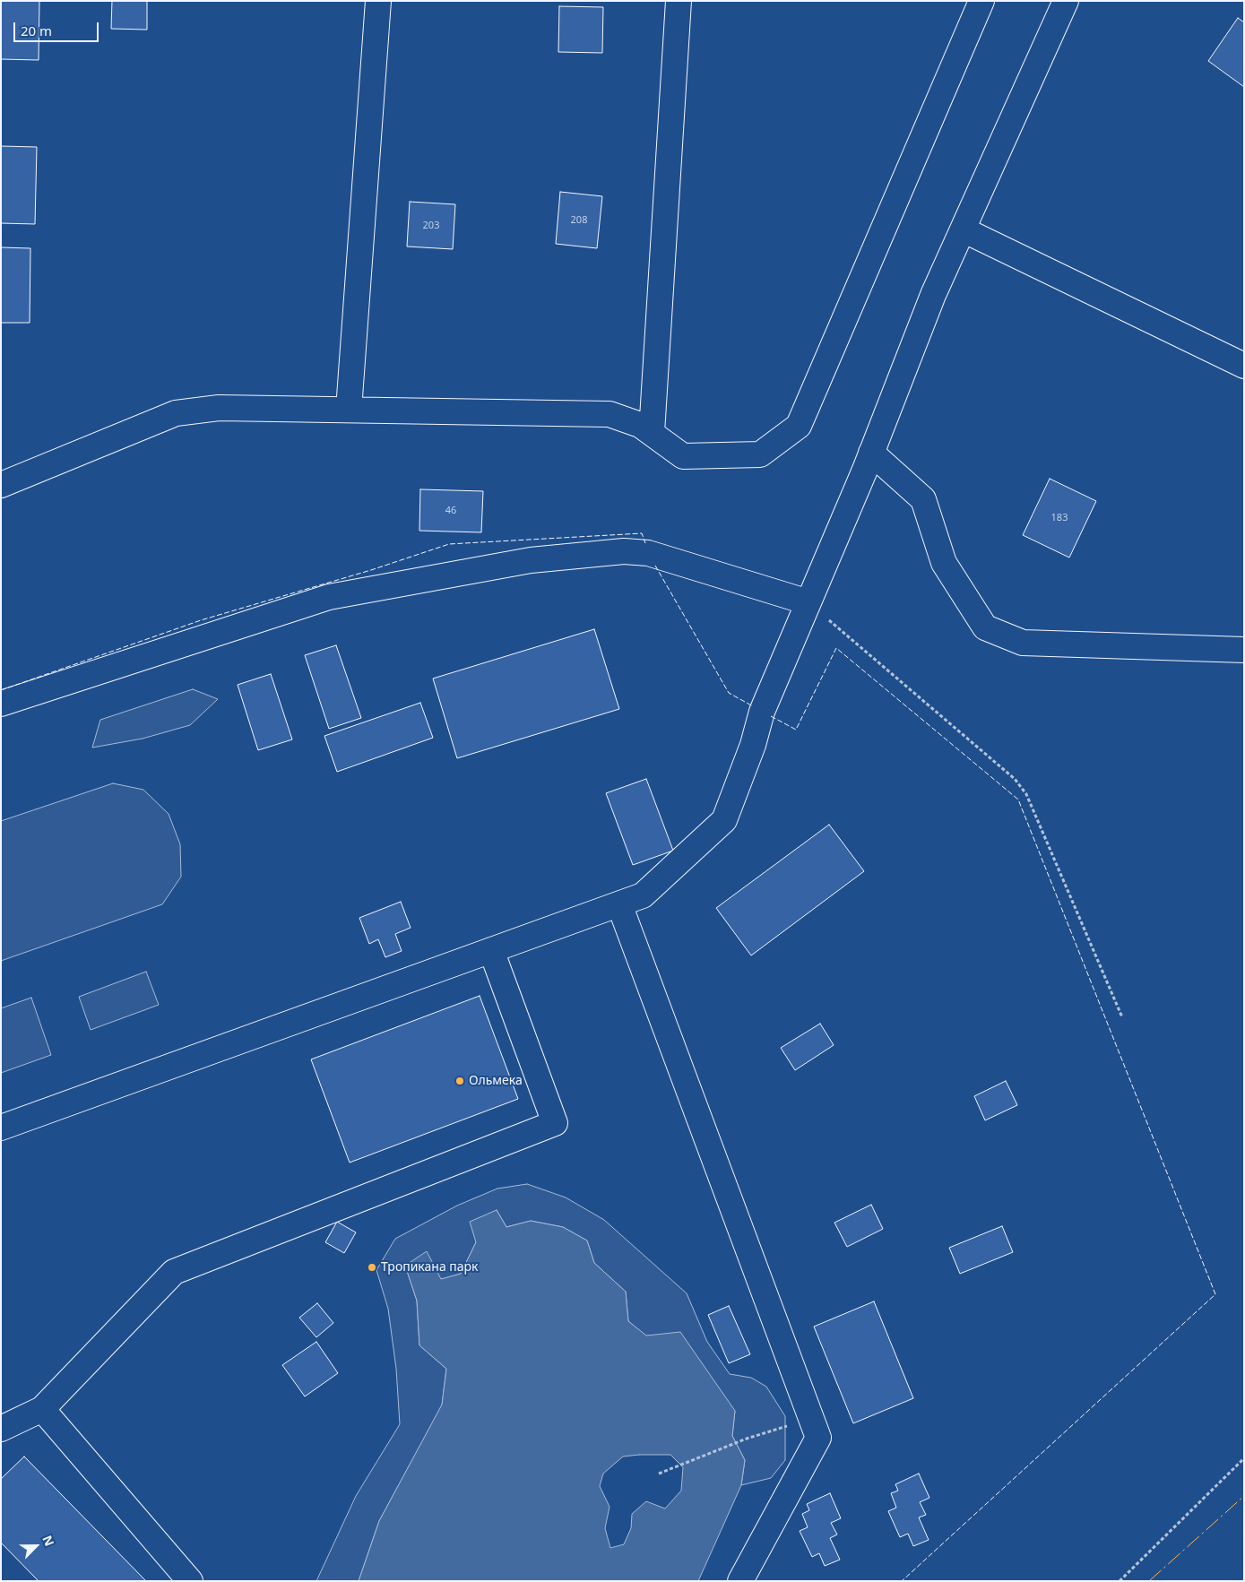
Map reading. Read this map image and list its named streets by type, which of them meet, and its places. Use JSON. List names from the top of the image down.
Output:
{
  "places": ["Ольмека", "Тропикана парк"],
  "house_numbers": [
    "208",
    "203",
    "46",
    "183"
  ],
  "scale_bar": "20 m",
  "north": "top right"
}
